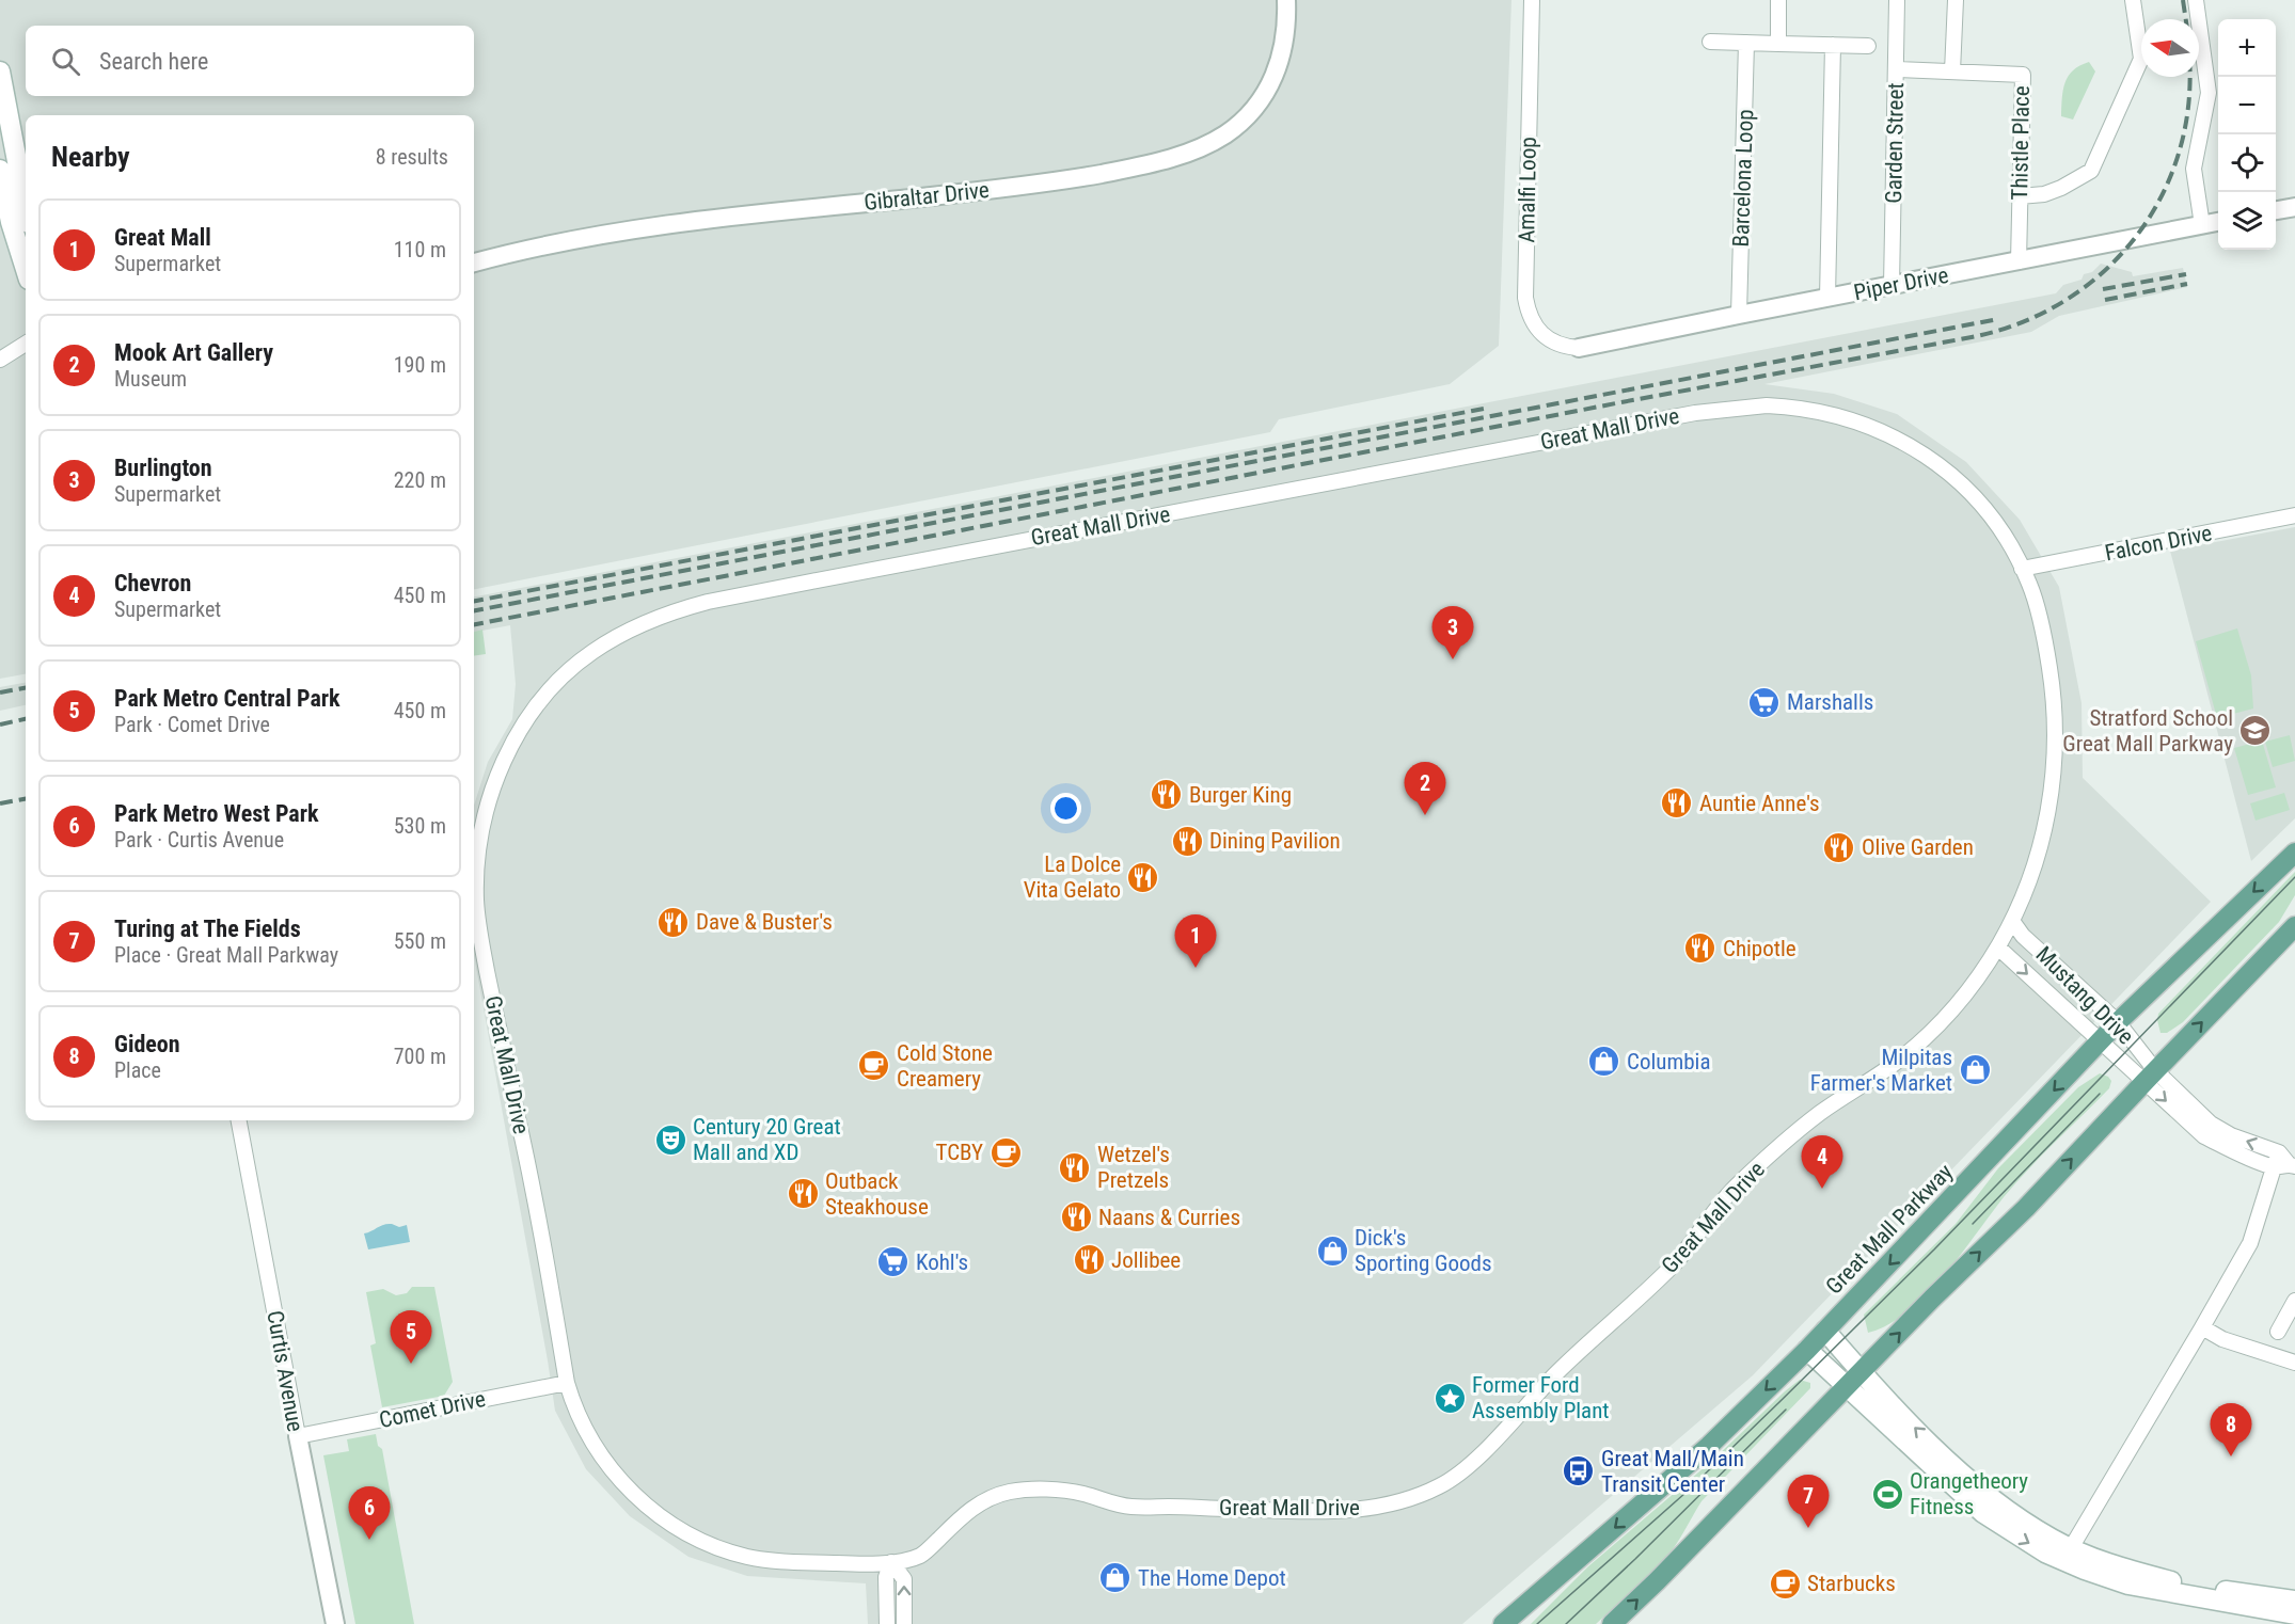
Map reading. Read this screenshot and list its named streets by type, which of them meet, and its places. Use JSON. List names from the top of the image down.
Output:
{
  "streets": {
    "main road": ["Great Mall Parkway"],
    "street": [
      "Garden Street",
      "Thistle Place",
      "Barcelona Loop",
      "Amalfi Loop",
      "Gibraltar Drive",
      "Piper Drive",
      "Great Mall Drive",
      "Falcon Drive",
      "Mustang Drive",
      "Curtis Avenue",
      "Comet Drive"
    ]
  },
  "crossings": [
    ["Garden Street", "Thistle Place"],
    ["Garden Street", "Piper Drive"],
    ["Thistle Place", "Piper Drive"],
    ["Barcelona Loop", "Piper Drive"],
    ["Amalfi Loop", "Piper Drive"],
    ["Great Mall Drive", "Falcon Drive"],
    ["Great Mall Drive", "Mustang Drive"],
    ["Great Mall Drive", "Comet Drive"],
    ["Mustang Drive", "Great Mall Parkway"],
    ["Curtis Avenue", "Comet Drive"]
  ],
  "places": {
    "supermarket": ["Marshalls", "Kohl's"],
    "school or university": ["Stratford School Great Mall Parkway"],
    "restaurant": [
      "Burger King",
      "Auntie Anne's",
      "Dining Pavilion",
      "Olive Garden",
      "La Dolce Vita Gelato",
      "Dave & Buster's",
      "Chipotle",
      "Wetzel's Pretzels",
      "Outback Steakhouse",
      "Naans & Curries",
      "Jollibee"
    ],
    "shop": [
      "Columbia",
      "Milpitas Farmer's Market",
      "Dick's Sporting Goods",
      "The Home Depot"
    ],
    "cafe": ["Cold Stone Creamery", "TCBY", "Starbucks"],
    "theatre": ["Century 20 Great Mall and XD"],
    "place": ["Former Ford Assembly Plant"],
    "bus stop": ["Great Mall/Main Transit Center"],
    "sports": ["Orangetheory Fitness"]
  },
  "north": "left",
  "page": {
    "map_buttons": ["+", "−"],
    "search": "Search here",
    "heading": ["Nearby", "8 results"],
    "list": [
      {
        "mark": "1",
        "name": "Great Mall",
        "note": "Supermarket",
        "value": "110 m"
      },
      {
        "mark": "2",
        "name": "Mook Art Gallery",
        "note": "Museum",
        "value": "190 m"
      },
      {
        "mark": "3",
        "name": "Burlington",
        "note": "Supermarket",
        "value": "220 m"
      },
      {
        "mark": "4",
        "name": "Chevron",
        "note": "Supermarket",
        "value": "450 m"
      },
      {
        "mark": "5",
        "name": "Park Metro Central Park",
        "note": "Park · Comet Drive",
        "value": "450 m"
      },
      {
        "mark": "6",
        "name": "Park Metro West Park",
        "note": "Park · Curtis Avenue",
        "value": "530 m"
      },
      {
        "mark": "7",
        "name": "Turing at The Fields",
        "note": "Place · Great Mall Parkway",
        "value": "550 m"
      },
      {
        "mark": "8",
        "name": "Gideon",
        "note": "Place",
        "value": "700 m"
      }
    ],
    "pins": [
      "3",
      "2",
      "1",
      "4",
      "5",
      "8",
      "7",
      "6"
    ]
  }
}
